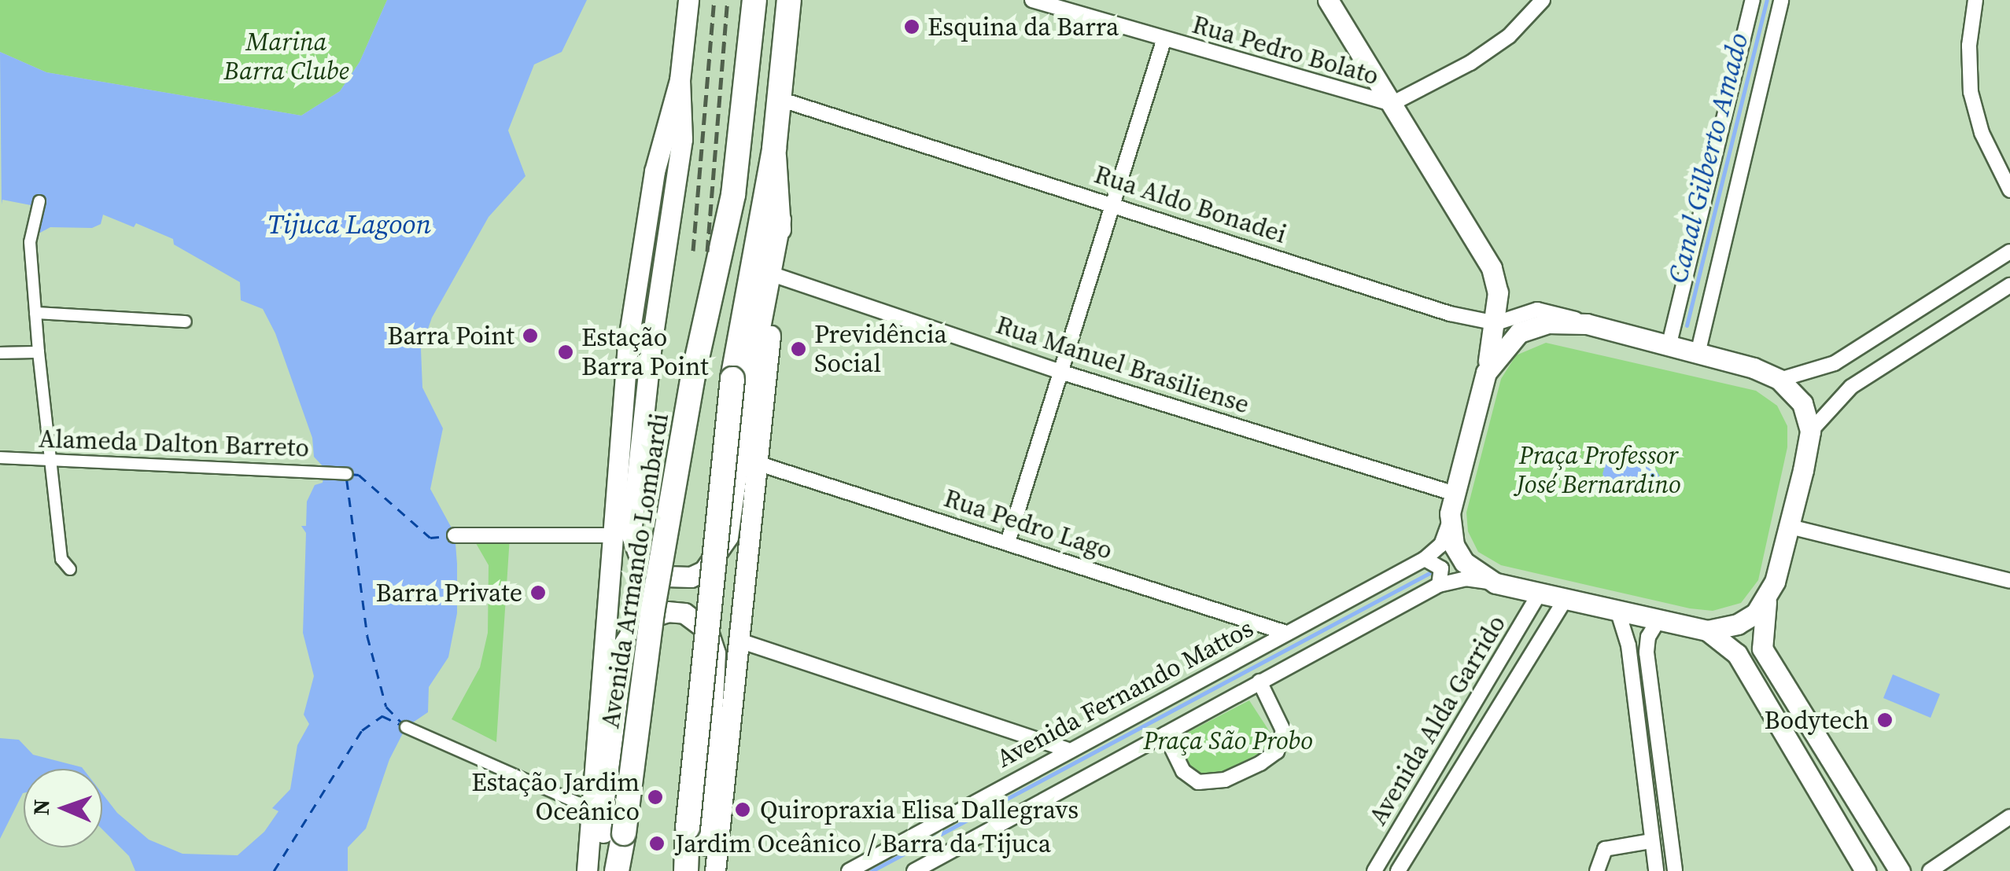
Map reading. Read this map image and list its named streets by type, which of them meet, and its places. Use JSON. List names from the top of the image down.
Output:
{
  "streets": {
    "highway": ["Avenida Armando Lombardi"],
    "street": [
      "Rua Pedro Bolato",
      "Rua Aldo Bonadei",
      "Rua Manuel Brasiliense",
      "Alameda Dalton Barreto",
      "Rua Pedro Lago",
      "Avenida Fernando Mattos",
      "Avenida Alda Garrido"
    ]
  },
  "crossings": [
    ["Rua Pedro Lago", "Avenida Fernando Mattos"]
  ],
  "water": ["Canal Gilberto Amado", "Tijuca Lagoon"],
  "parks": ["Marina Barra Clube", "Praça Professor José Bernardino", "Praça São Probo"],
  "places": [
    "Esquina da Barra",
    "Barra Point",
    "Previdência Social",
    "Estação Barra Point",
    "Barra Private",
    "Bodytech",
    "Estação Jardim Oceânico",
    "Quiropraxia Elisa Dallegravs",
    "Jardim Oceânico / Barra da Tijuca"
  ],
  "north": "left"
}
